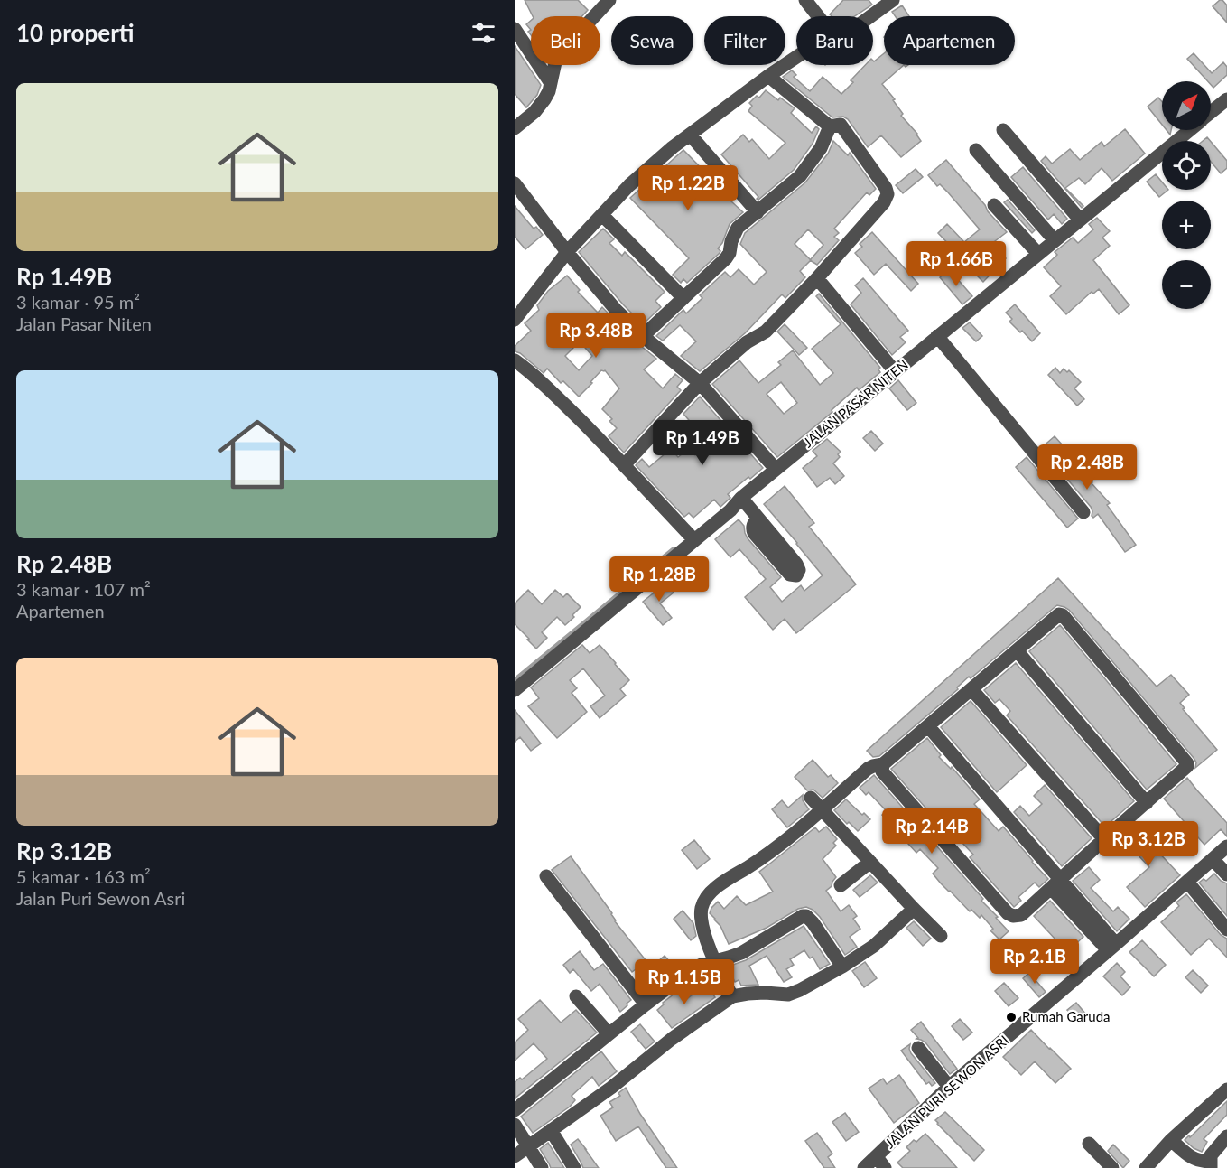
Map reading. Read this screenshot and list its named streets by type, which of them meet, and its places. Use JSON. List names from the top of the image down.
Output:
{
  "streets": {
    "street": ["JALAN PASAR NITEN", "JALAN PURI SEWON ASRI"]
  },
  "places": ["Rumah Garuda"],
  "north": "top right",
  "page": {
    "heading": "10 properti",
    "chip": [
      "Beli",
      "Sewa",
      "Filter",
      "Baru",
      "Apartemen"
    ],
    "list": [
      {
        "name": "Rp 1.49B",
        "note": "3 kamar · 95 m² · Jalan Pasar Niten"
      },
      {
        "name": "Rp 2.48B",
        "note": "3 kamar · 107 m² · Apartemen"
      },
      {
        "name": "Rp 3.12B",
        "note": "5 kamar · 163 m² · Jalan Puri Sewon Asri"
      }
    ],
    "map_buttons": ["+", "−"],
    "price": [
      "Rp 1.22B",
      "Rp 1.66B",
      "Rp 3.48B",
      "Rp 1.49B",
      "Rp 2.48B",
      "Rp 1.28B",
      "Rp 2.14B",
      "Rp 3.12B",
      "Rp 2.1B",
      "Rp 1.15B"
    ]
  }
}
